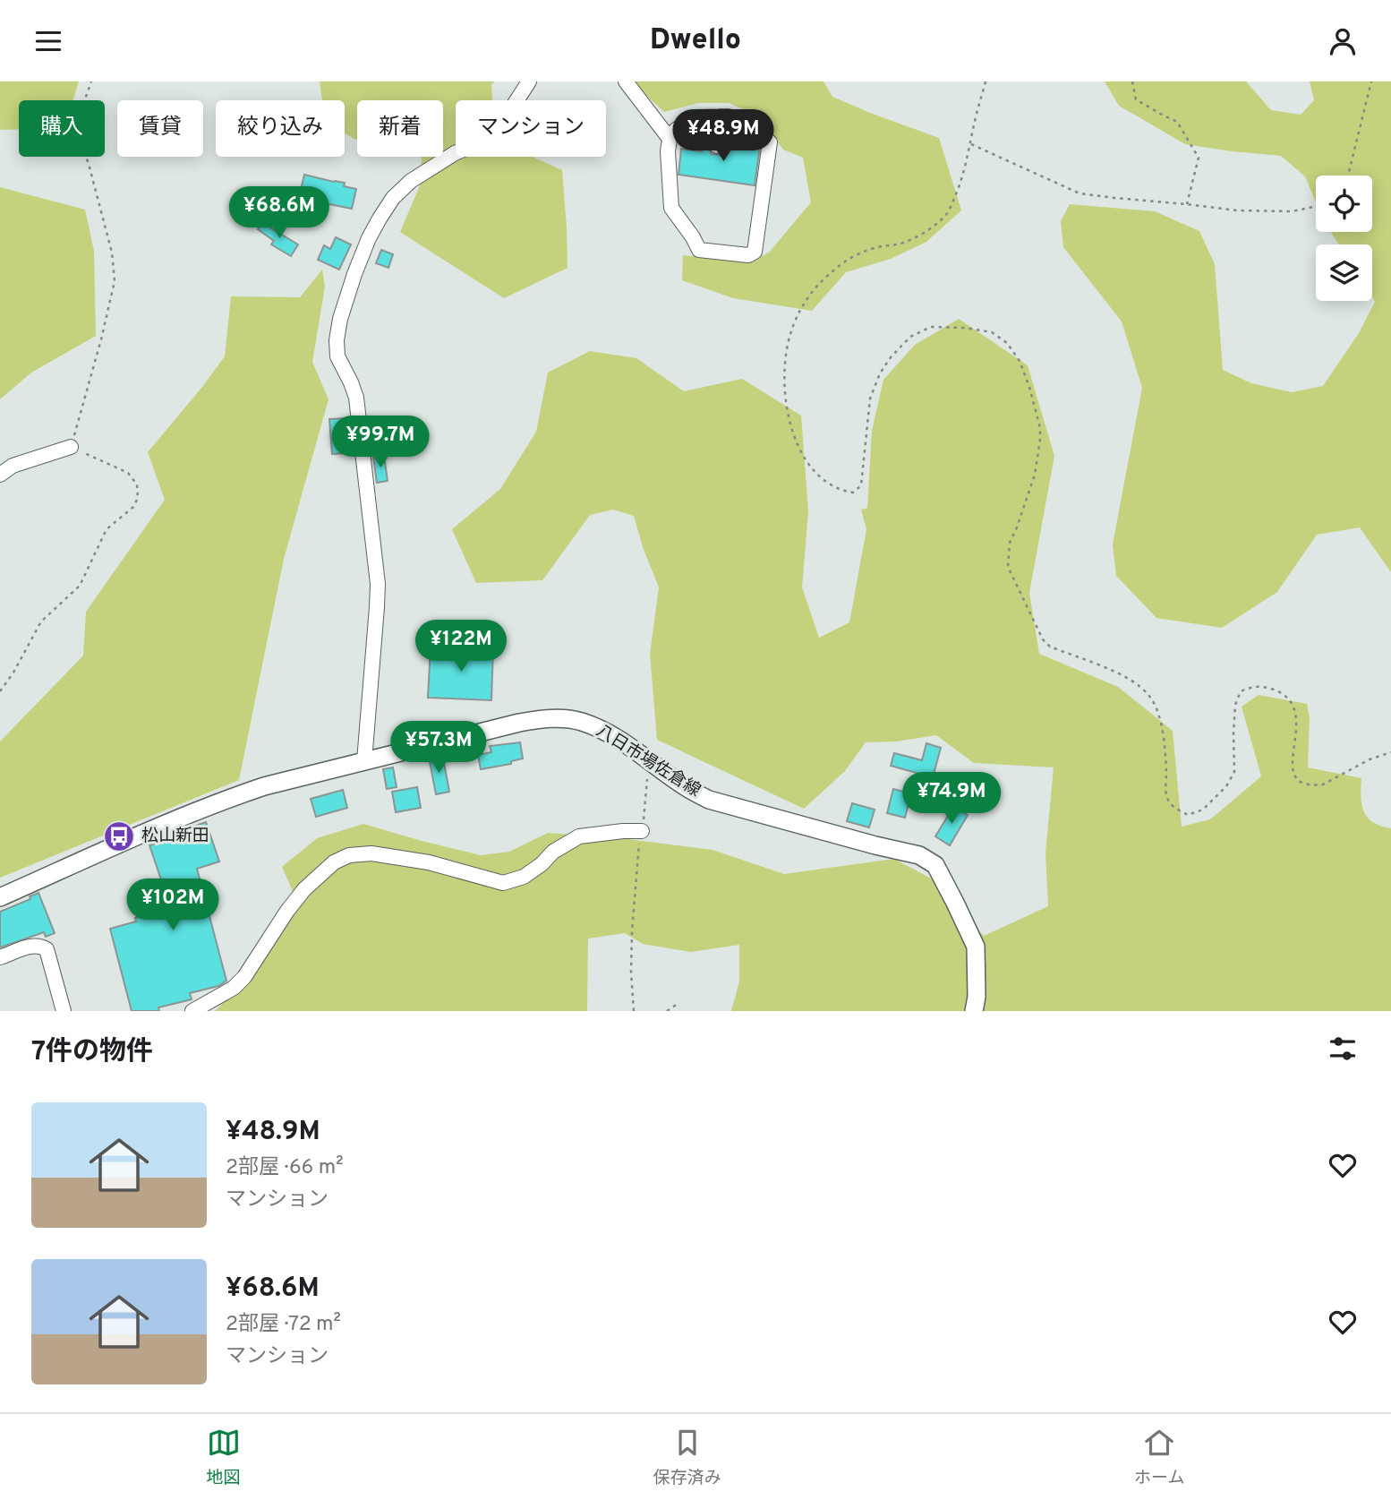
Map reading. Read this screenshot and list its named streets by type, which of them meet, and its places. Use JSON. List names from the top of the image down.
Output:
{
  "streets": {
    "main road": ["八日市場佐倉線"]
  },
  "places": {
    "bus stop": ["松山新田"]
  },
  "page": {
    "header": "Dwello",
    "chip": [
      "購入",
      "賃貸",
      "絞り込み",
      "新着",
      "マンション"
    ],
    "price": [
      "¥48.9M",
      "¥68.6M",
      "¥99.7M",
      "¥122M",
      "¥57.3M",
      "¥74.9M",
      "¥102M"
    ],
    "heading": "7件の物件",
    "list": [
      {
        "name": "¥48.9M",
        "note": "2部屋 · 66 m² · マンション"
      },
      {
        "name": "¥68.6M",
        "note": "2部屋 · 72 m² · マンション"
      }
    ],
    "tabs": ["地図", "保存済み", "ホーム"]
  }
}
